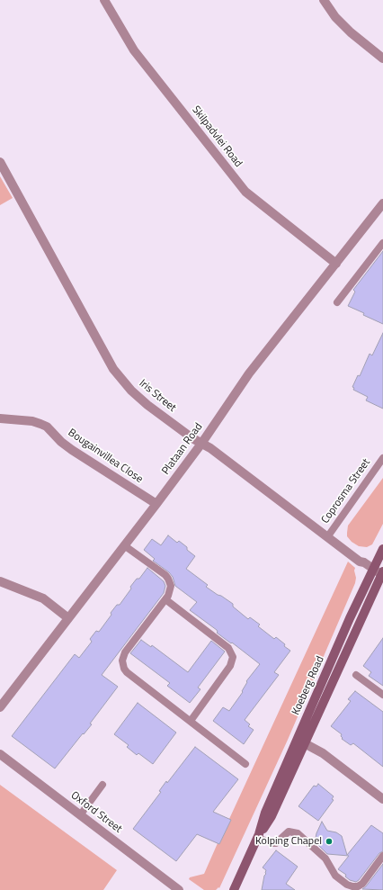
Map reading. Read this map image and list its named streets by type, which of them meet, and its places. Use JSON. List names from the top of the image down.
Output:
{
  "streets": {
    "main road": ["Koeberg Road"],
    "street": [
      "Skilpadvlei Road",
      "Iris Street",
      "Plataan Road",
      "Bougainvillea Close",
      "Oxford Street"
    ],
    "lane": ["Coprosma Street"]
  },
  "crossings": [
    ["Skilpadvlei Road", "Plataan Road"],
    ["Iris Street", "Plataan Road"],
    ["Iris Street", "Coprosma Street"],
    ["Iris Street", "Koeberg Road"],
    ["Plataan Road", "Bougainvillea Close"]
  ],
  "places": ["Kolping Chapel"]
}
